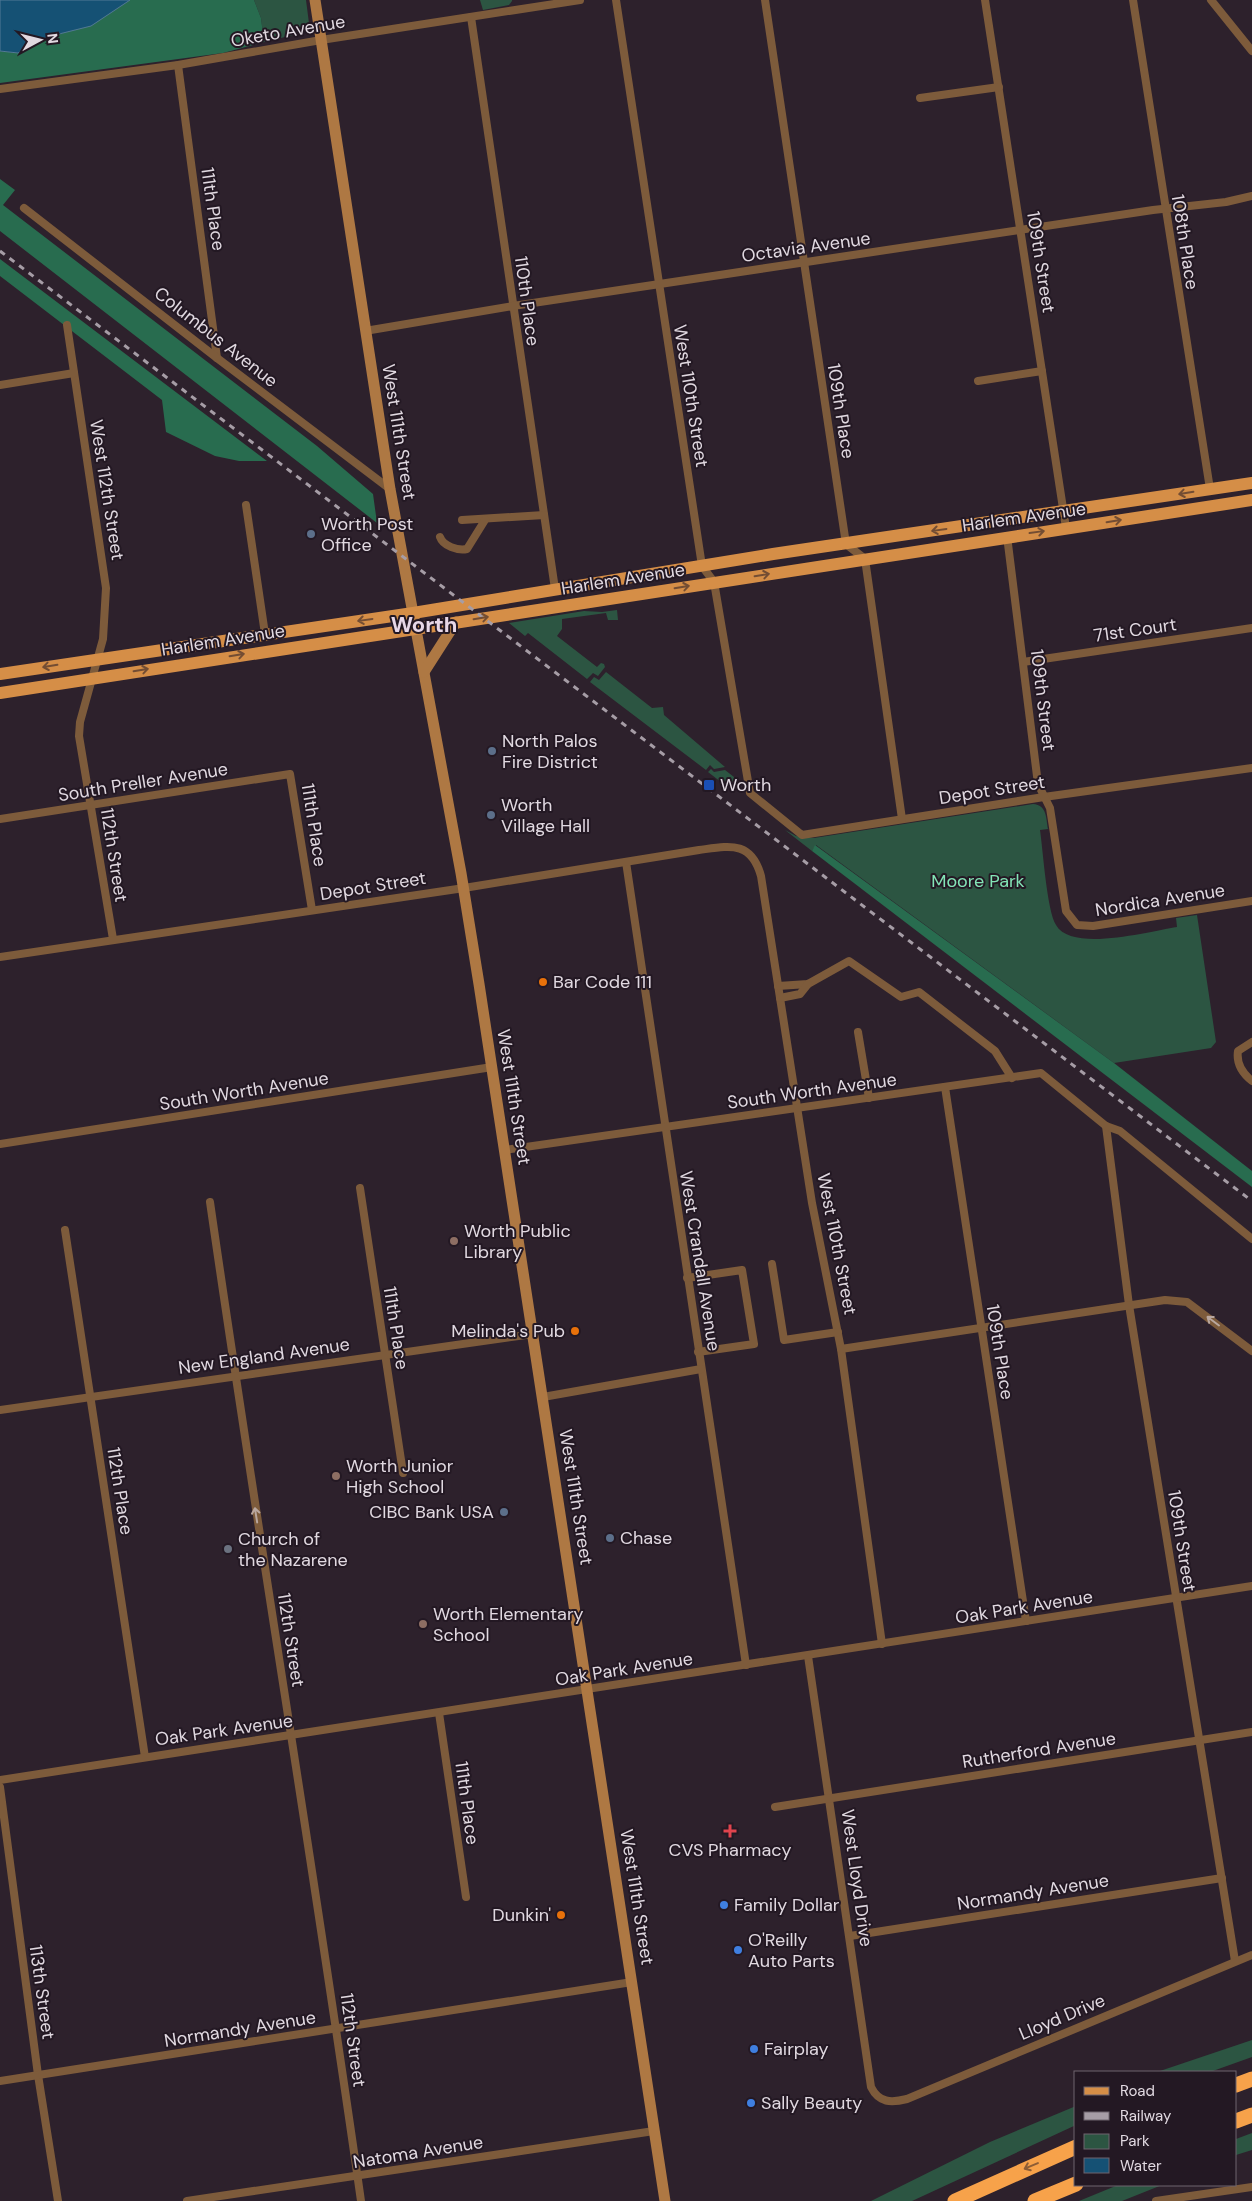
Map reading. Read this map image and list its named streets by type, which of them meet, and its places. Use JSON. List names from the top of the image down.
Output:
{
  "streets": {
    "main road": ["West 111th Street", "Harlem Avenue"],
    "street": [
      "Oketo Avenue",
      "111th Place",
      "108th Place",
      "Octavia Avenue",
      "109th Street",
      "110th Place",
      "Columbus Avenue",
      "West 110th Street",
      "109th Place",
      "West 112th Street",
      "71st Court",
      "South Preller Avenue",
      "Depot Street",
      "112th Street",
      "Nordica Avenue",
      "South Worth Avenue",
      "West Crandall Avenue",
      "New England Avenue",
      "112th Place",
      "Oak Park Avenue",
      "Rutherford Avenue",
      "West Lloyd Drive",
      "Normandy Avenue",
      "113th Street",
      "Lloyd Drive",
      "Natoma Avenue"
    ]
  },
  "crossings": [
    ["Oketo Avenue", "111th Place"],
    ["Oketo Avenue", "110th Place"],
    ["Oketo Avenue", "West 111th Street"],
    ["111th Place", "Columbus Avenue"],
    ["111th Place", "South Preller Avenue"],
    ["111th Place", "Depot Street"],
    ["111th Place", "New England Avenue"],
    ["111th Place", "Oak Park Avenue"],
    ["108th Place", "Octavia Avenue"],
    ["108th Place", "Harlem Avenue"],
    ["Octavia Avenue", "109th Street"],
    ["Octavia Avenue", "110th Place"],
    ["Octavia Avenue", "West 110th Street"],
    ["Octavia Avenue", "109th Place"],
    ["Octavia Avenue", "West 111th Street"],
    ["109th Street", "Harlem Avenue"],
    ["109th Street", "71st Court"],
    ["109th Street", "Depot Street"],
    ["109th Street", "Nordica Avenue"],
    ["109th Street", "South Worth Avenue"],
    ["109th Street", "Oak Park Avenue"],
    ["109th Street", "Rutherford Avenue"],
    ["109th Street", "Normandy Avenue"],
    ["109th Street", "Lloyd Drive"],
    ["110th Place", "Harlem Avenue"],
    ["Columbus Avenue", "West 111th Street"],
    ["West 110th Street", "Harlem Avenue"],
    ["West 110th Street", "Depot Street"],
    ["West 110th Street", "South Worth Avenue"],
    ["West 110th Street", "Oak Park Avenue"],
    ["109th Place", "Harlem Avenue"],
    ["109th Place", "South Worth Avenue"],
    ["109th Place", "Oak Park Avenue"],
    ["West 111th Street", "Harlem Avenue"],
    ["West 111th Street", "Depot Street"],
    ["West 111th Street", "South Worth Avenue"],
    ["West 111th Street", "New England Avenue"],
    ["West 111th Street", "Oak Park Avenue"],
    ["West 111th Street", "Normandy Avenue"],
    ["West 111th Street", "Natoma Avenue"],
    ["West 112th Street", "Harlem Avenue"],
    ["West 112th Street", "112th Street"],
    ["Harlem Avenue", "112th Street"],
    ["South Preller Avenue", "112th Street"],
    ["Depot Street", "112th Street"],
    ["Depot Street", "West Crandall Avenue"],
    ["112th Street", "New England Avenue"],
    ["112th Street", "Oak Park Avenue"],
    ["112th Street", "Normandy Avenue"],
    ["112th Street", "Natoma Avenue"],
    ["South Worth Avenue", "West Crandall Avenue"],
    ["West Crandall Avenue", "Oak Park Avenue"],
    ["New England Avenue", "112th Place"],
    ["112th Place", "Oak Park Avenue"],
    ["Oak Park Avenue", "West Lloyd Drive"],
    ["Rutherford Avenue", "West Lloyd Drive"],
    ["West Lloyd Drive", "Normandy Avenue"],
    ["West Lloyd Drive", "Lloyd Drive"],
    ["Normandy Avenue", "113th Street"]
  ],
  "districts": ["Worth"],
  "parks": ["Moore Park"],
  "places": {
    "other": [
      "Worth Post Office",
      "North Palos Fire District",
      "Worth Village Hall",
      "Bar Code 111",
      "Worth Public Library",
      "Melinda's Pub",
      "Worth Junior High School",
      "CIBC Bank USA",
      "Chase",
      "Church of the Nazarene",
      "Worth Elementary School",
      "Family Dollar",
      "Dunkin'",
      "O'Reilly Auto Parts",
      "Fairplay",
      "Sally Beauty"
    ],
    "transit": ["Worth"],
    "health": ["CVS Pharmacy"]
  },
  "legend": [
    "Road",
    "Railway",
    "Park",
    "Water"
  ],
  "north": "right"
}
